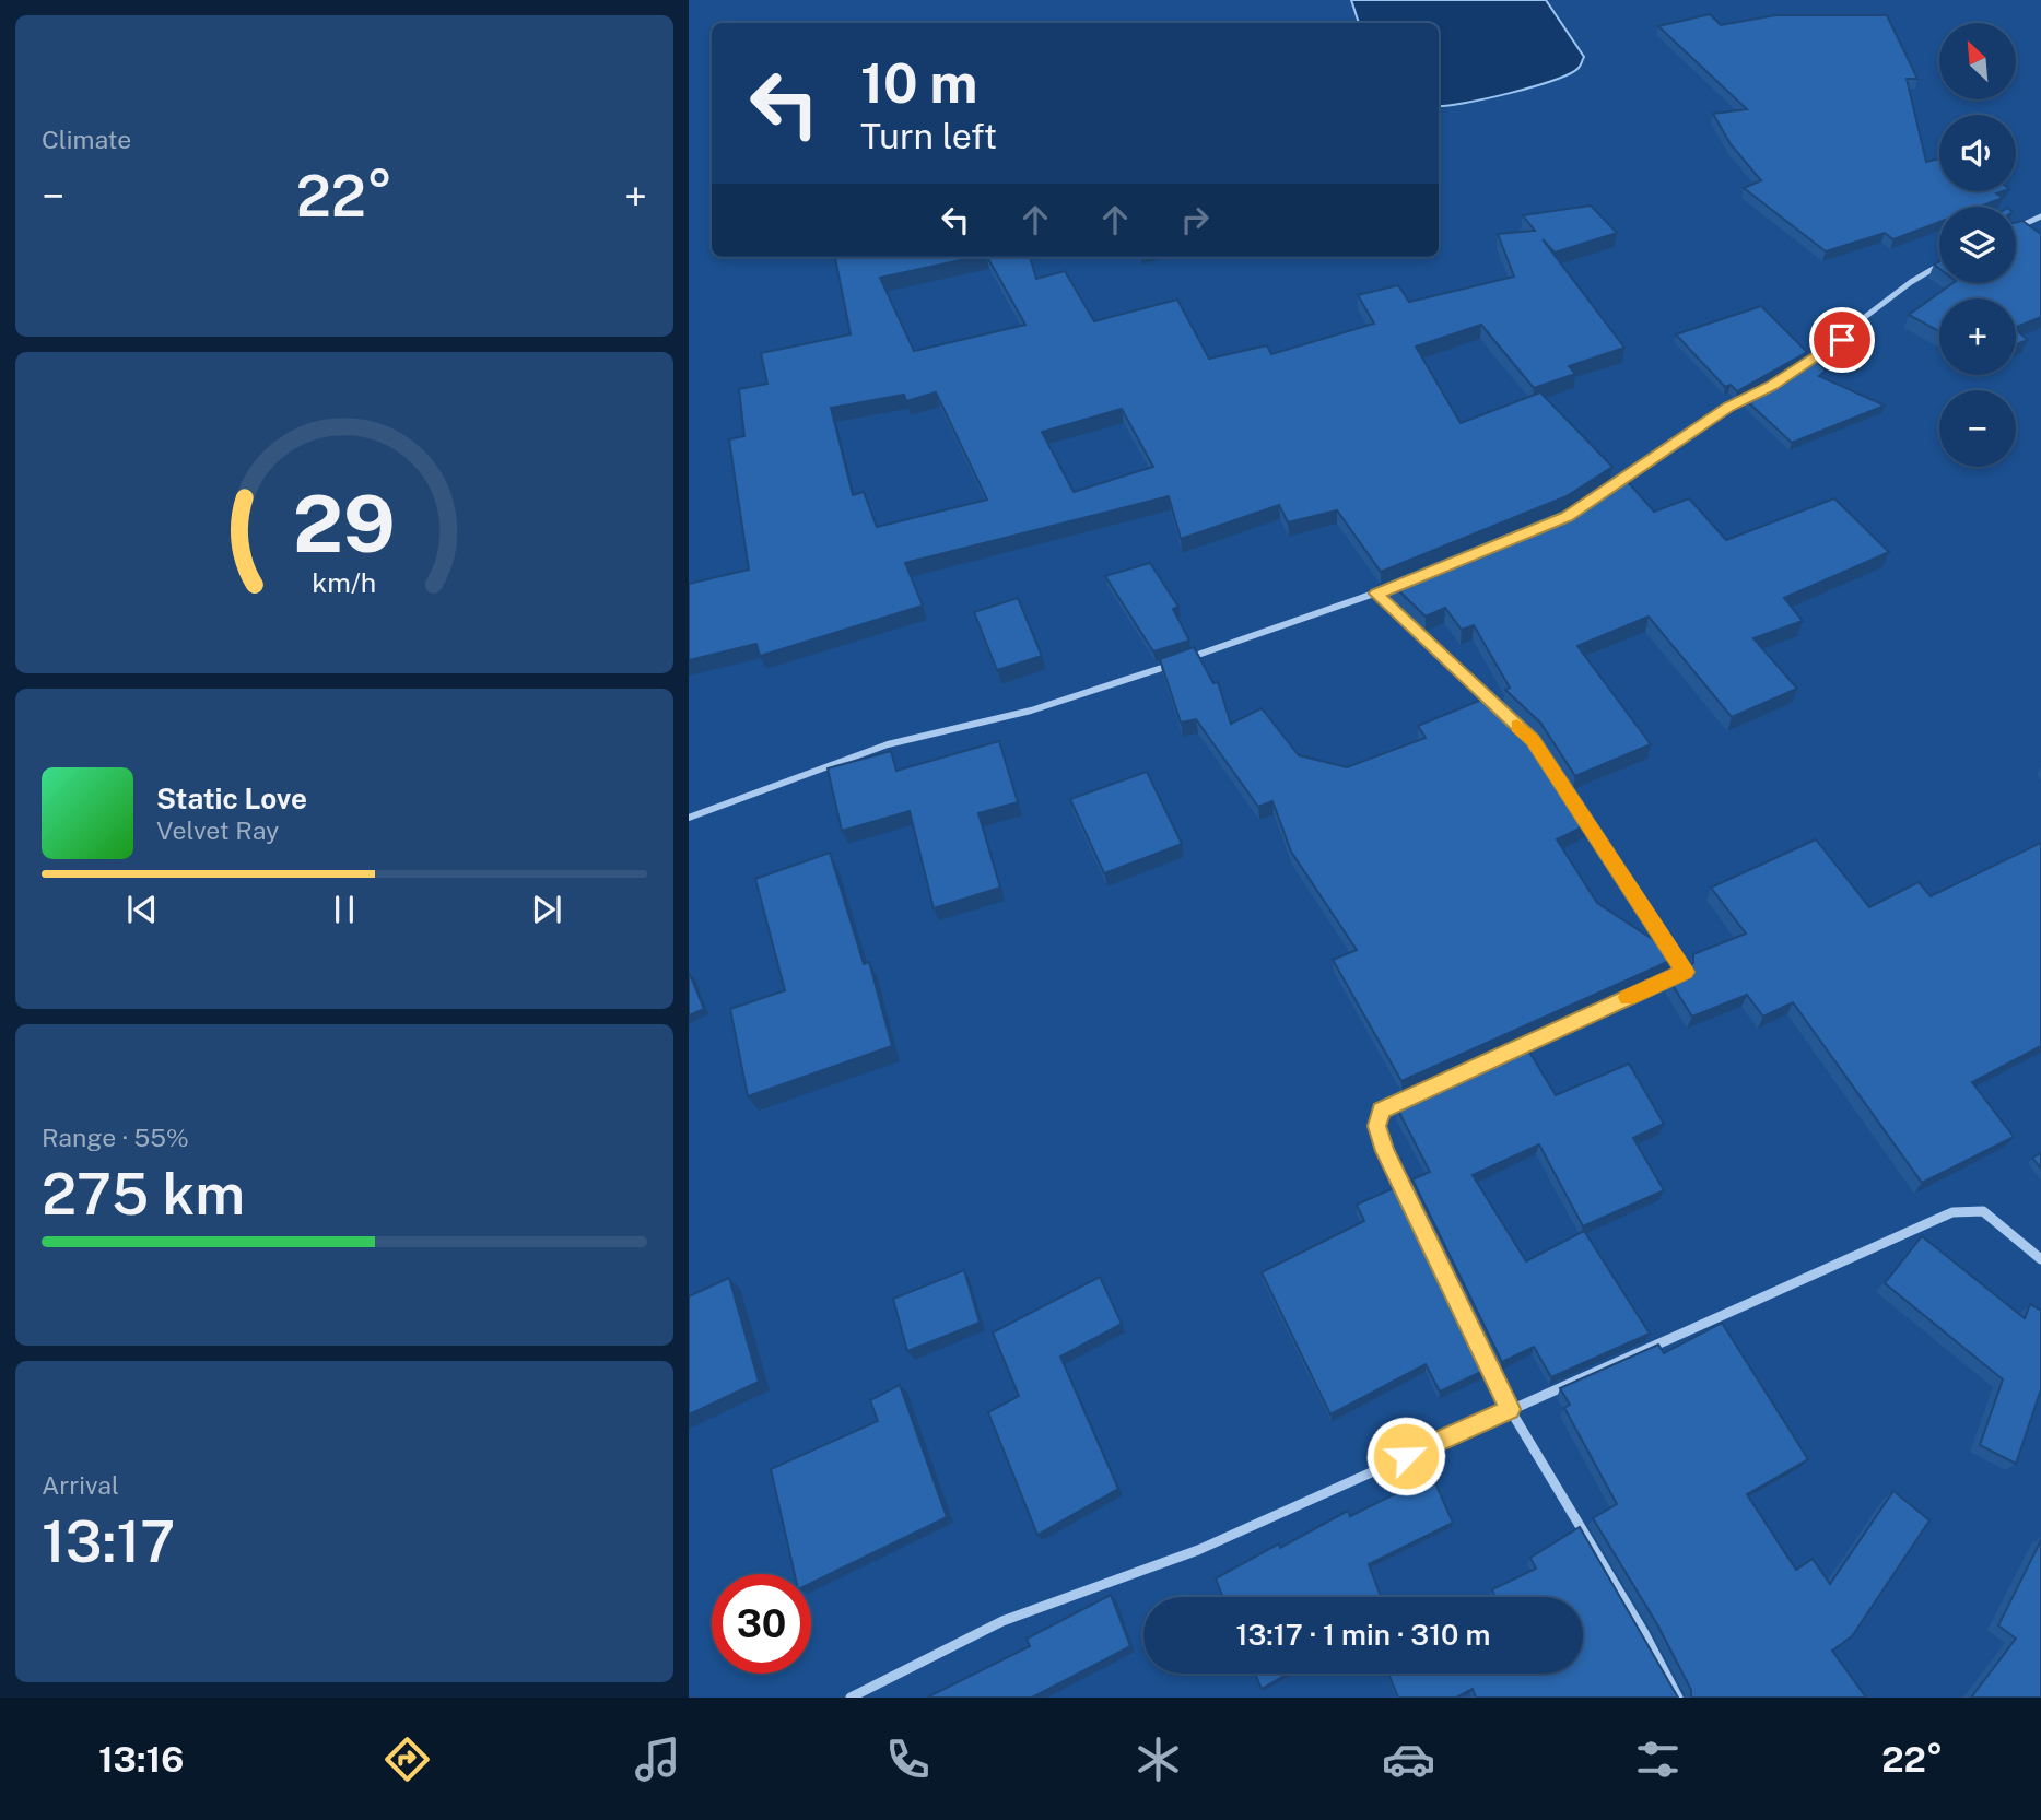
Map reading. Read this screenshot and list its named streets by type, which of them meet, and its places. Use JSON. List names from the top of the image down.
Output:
{
  "north": "top left",
  "page": {
    "tile": [
      "Climate",
      ["Range · 55%", "275 km"],
      ["Arrival", "13:17"]
    ],
    "map_buttons": ["+", "−"],
    "turn": ["10 m", "Turn left"],
    "heat": ["−", "22°", "+"],
    "song": ["Static Love", "Velvet Ray"],
    "limit": "30",
    "trip": "13:17 · 1 min · 310 m",
    "tabs": ["13:16", "22°"],
    "gauge": ["29", "km/h"]
  }
}
